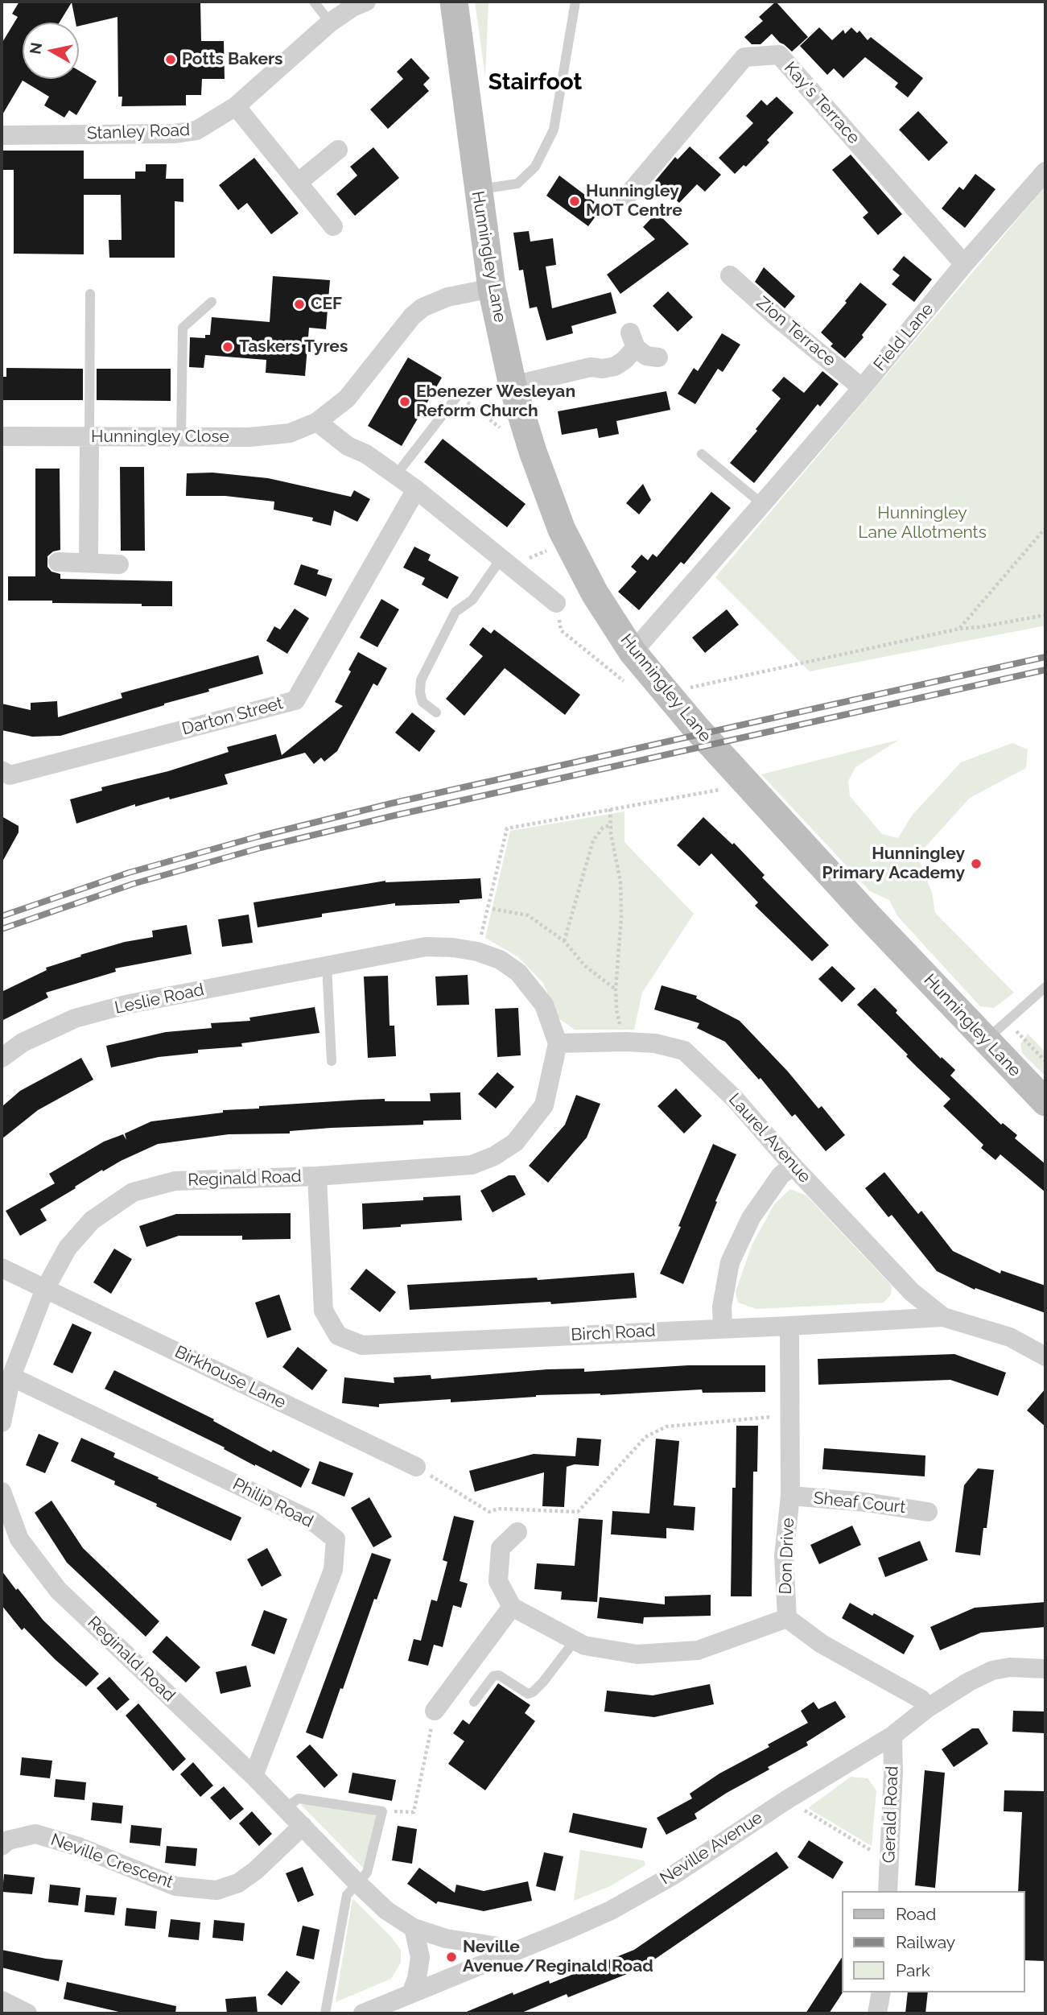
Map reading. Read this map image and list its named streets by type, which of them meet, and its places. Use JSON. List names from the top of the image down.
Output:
{
  "streets": {
    "main road": ["Hunningley Lane"],
    "street": [
      "Kay's Terrace",
      "Stanley Road",
      "Zion Terrace",
      "Field Lane",
      "Hunningley Close",
      "Darton Street",
      "Leslie Road",
      "Laurel Avenue",
      "Reginald Road",
      "Birch Road",
      "Birkhouse Lane",
      "Philip Road",
      "Sheaf Court",
      "Don Drive",
      "Gerald Road",
      "Neville Avenue",
      "Neville Crescent"
    ]
  },
  "crossings": [
    ["Kay's Terrace", "Field Lane"],
    ["Hunningley Lane", "Field Lane"],
    ["Hunningley Lane", "Hunningley Close"],
    ["Zion Terrace", "Field Lane"],
    ["Leslie Road", "Laurel Avenue"],
    ["Leslie Road", "Reginald Road"],
    ["Laurel Avenue", "Reginald Road"],
    ["Laurel Avenue", "Birch Road"],
    ["Reginald Road", "Birch Road"],
    ["Reginald Road", "Birkhouse Lane"],
    ["Reginald Road", "Philip Road"],
    ["Reginald Road", "Neville Avenue"],
    ["Reginald Road", "Neville Crescent"],
    ["Birch Road", "Don Drive"],
    ["Sheaf Court", "Don Drive"],
    ["Don Drive", "Neville Avenue"],
    ["Gerald Road", "Neville Avenue"]
  ],
  "districts": ["Stairfoot"],
  "parks": ["Hunningley Lane Allotments"],
  "places": [
    "Potts Bakers",
    "Hunningley MOT Centre",
    "CEF",
    "Taskers Tyres",
    "Ebenezer Wesleyan Reform Church",
    "Hunningley Primary Academy",
    "Neville Avenue/Reginald Road"
  ],
  "legend": ["Road", "Railway", "Park"],
  "north": "left"
}
